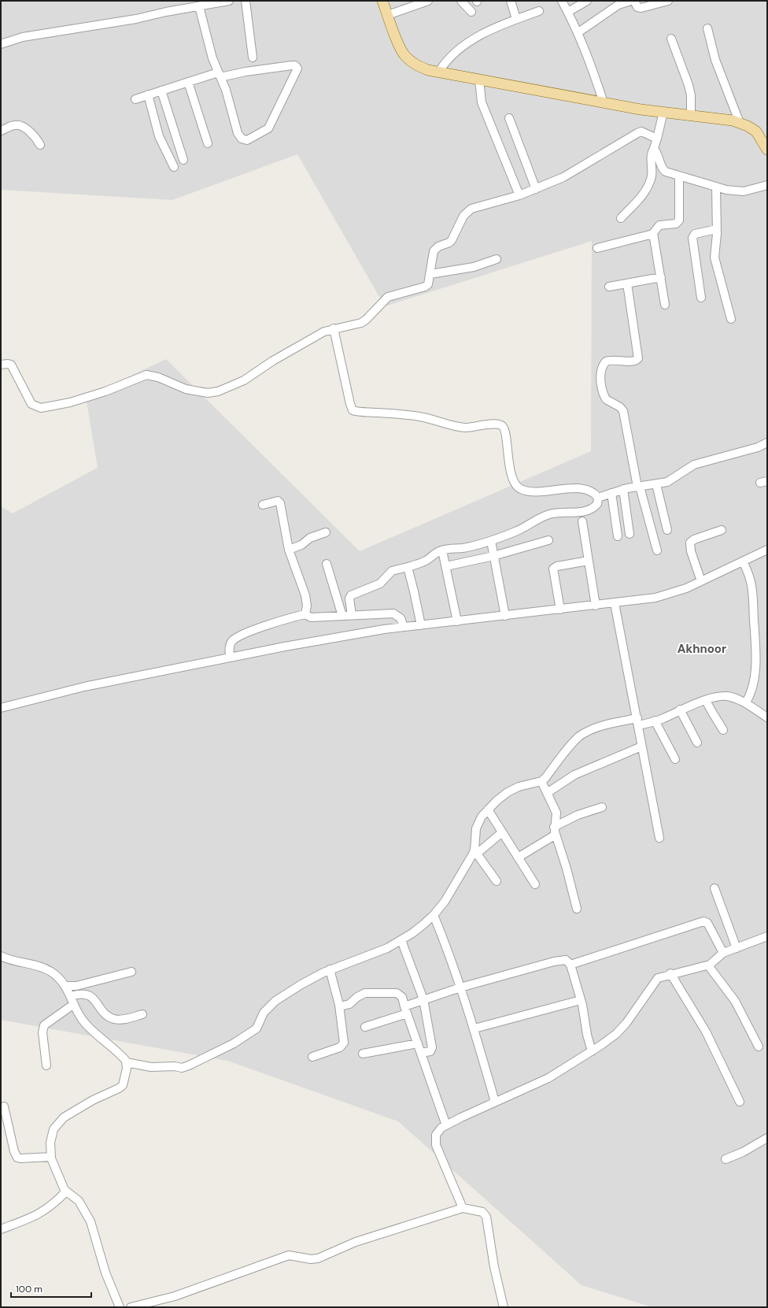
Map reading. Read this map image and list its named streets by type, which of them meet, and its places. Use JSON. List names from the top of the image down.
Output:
{
  "districts": ["Akhnoor"],
  "scale_bar": "100 m"
}
